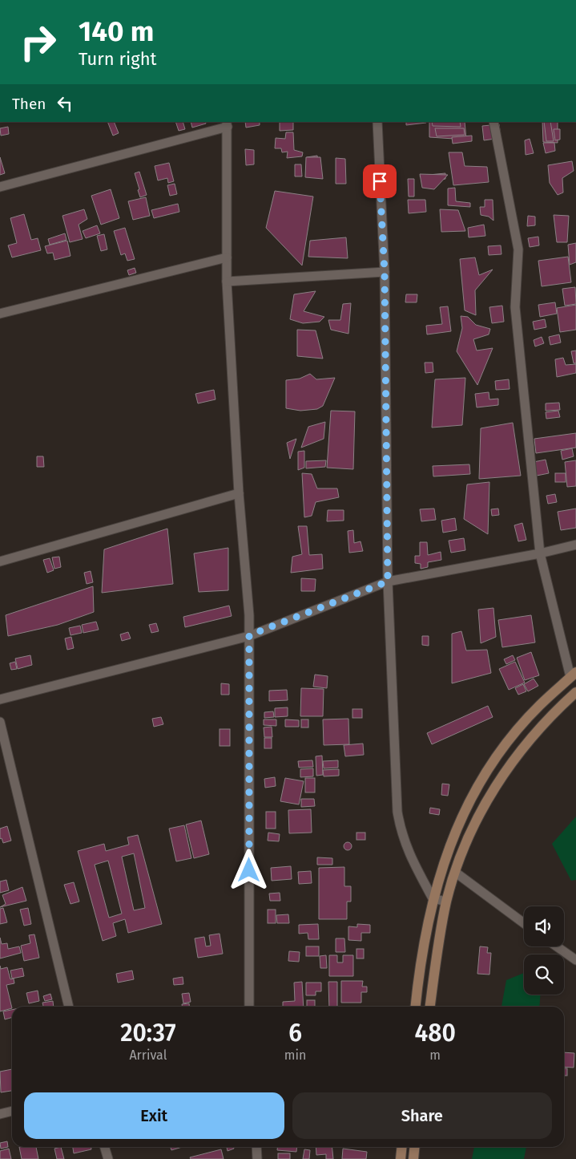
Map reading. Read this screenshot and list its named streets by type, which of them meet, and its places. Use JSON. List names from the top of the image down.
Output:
{
  "page": {
    "turn": ["140 m", "Turn right"],
    "then": "Then",
    "eta": [
      "20:37",
      "Arrival",
      "6",
      "min",
      "480",
      "m"
    ],
    "buttons": ["Exit", "Share"]
  }
}
